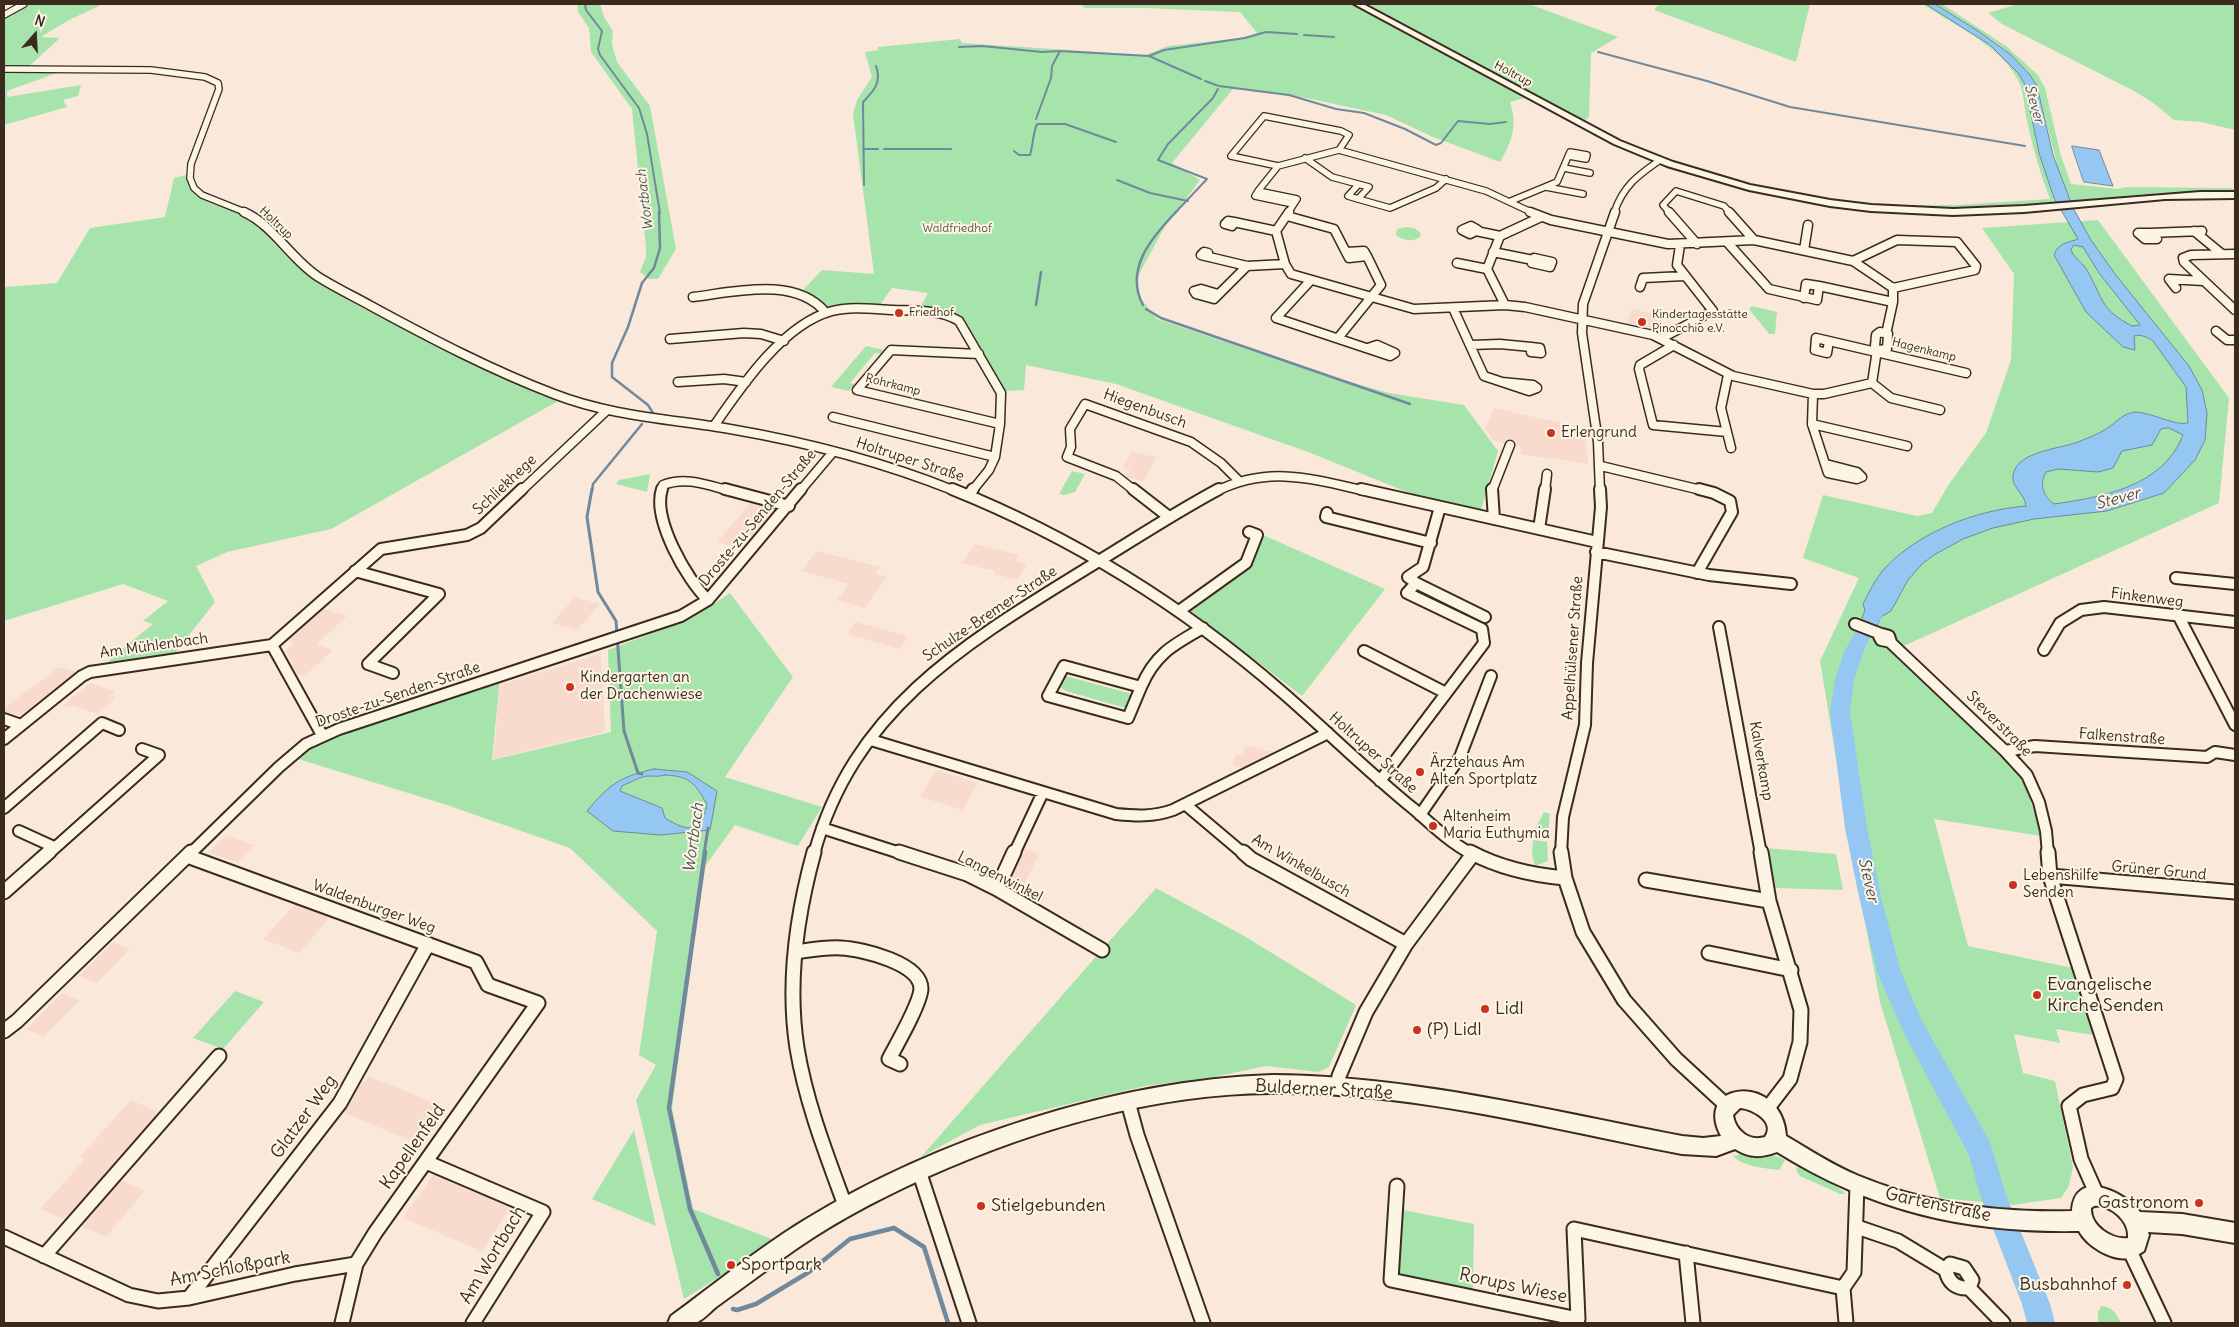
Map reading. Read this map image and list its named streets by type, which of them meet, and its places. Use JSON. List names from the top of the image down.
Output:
{
  "streets": {
    "main road": ["Holtrup", "Bulderner Straße", "Gartenstraße"],
    "street": [
      "Hagenkamp",
      "Rohrkamp",
      "Hiegenbusch",
      "Holtruper Straße",
      "Schliekhege",
      "Droste-zu-Senden-Straße",
      "Finkenweg",
      "Schulze-Bremer-Straße",
      "Am Mühlenbach",
      "Appelhülsener Straße",
      "Steverstraße",
      "Falkenstraße",
      "Kalverkamp",
      "Am Winkelbusch",
      "Grüner Grund",
      "Langenwinkel",
      "Waldenburger Weg",
      "Glatzer Weg",
      "Kapellenfeld",
      "Am Wortbach",
      "Am Schloßpark",
      "Rorups Wiese"
    ]
  },
  "crossings": [
    ["Holtrup", "Holtruper Straße"],
    ["Holtrup", "Schliekhege"],
    ["Holtrup", "Appelhülsener Straße"],
    ["Holtruper Straße", "Schliekhege"],
    ["Holtruper Straße", "Droste-zu-Senden-Straße"],
    ["Holtruper Straße", "Schulze-Bremer-Straße"],
    ["Holtruper Straße", "Appelhülsener Straße"],
    ["Schliekhege", "Am Mühlenbach"],
    ["Droste-zu-Senden-Straße", "Waldenburger Weg"],
    ["Schulze-Bremer-Straße", "Langenwinkel"],
    ["Schulze-Bremer-Straße", "Bulderner Straße"],
    ["Appelhülsener Straße", "Kalverkamp"],
    ["Appelhülsener Straße", "Bulderner Straße"],
    ["Appelhülsener Straße", "Gartenstraße"],
    ["Steverstraße", "Falkenstraße"],
    ["Steverstraße", "Grüner Grund"],
    ["Steverstraße", "Gartenstraße"],
    ["Kalverkamp", "Bulderner Straße"],
    ["Kalverkamp", "Gartenstraße"],
    ["Waldenburger Weg", "Glatzer Weg"],
    ["Waldenburger Weg", "Kapellenfeld"],
    ["Bulderner Straße", "Gartenstraße"],
    ["Glatzer Weg", "Am Schloßpark"],
    ["Kapellenfeld", "Am Wortbach"],
    ["Kapellenfeld", "Am Schloßpark"]
  ],
  "water": ["Stever", "Wortbach"],
  "parks": ["Waldfriedhof"],
  "places": [
    "Friedhof",
    "Kindertagesstätte Pinocchio e.V.",
    "Erlengrund",
    "Kindergarten an der Drachenwiese",
    "Ärztehaus Am Alten Sportplatz",
    "Altenheim Maria Euthymia",
    "Lebenshilfe Senden",
    "Evangelische Kirche Senden",
    "Lidl",
    "(P) Lidl",
    "Gastronom",
    "Stielgebunden",
    "Sportpark",
    "Busbahnhof"
  ],
  "north": "top"
}
